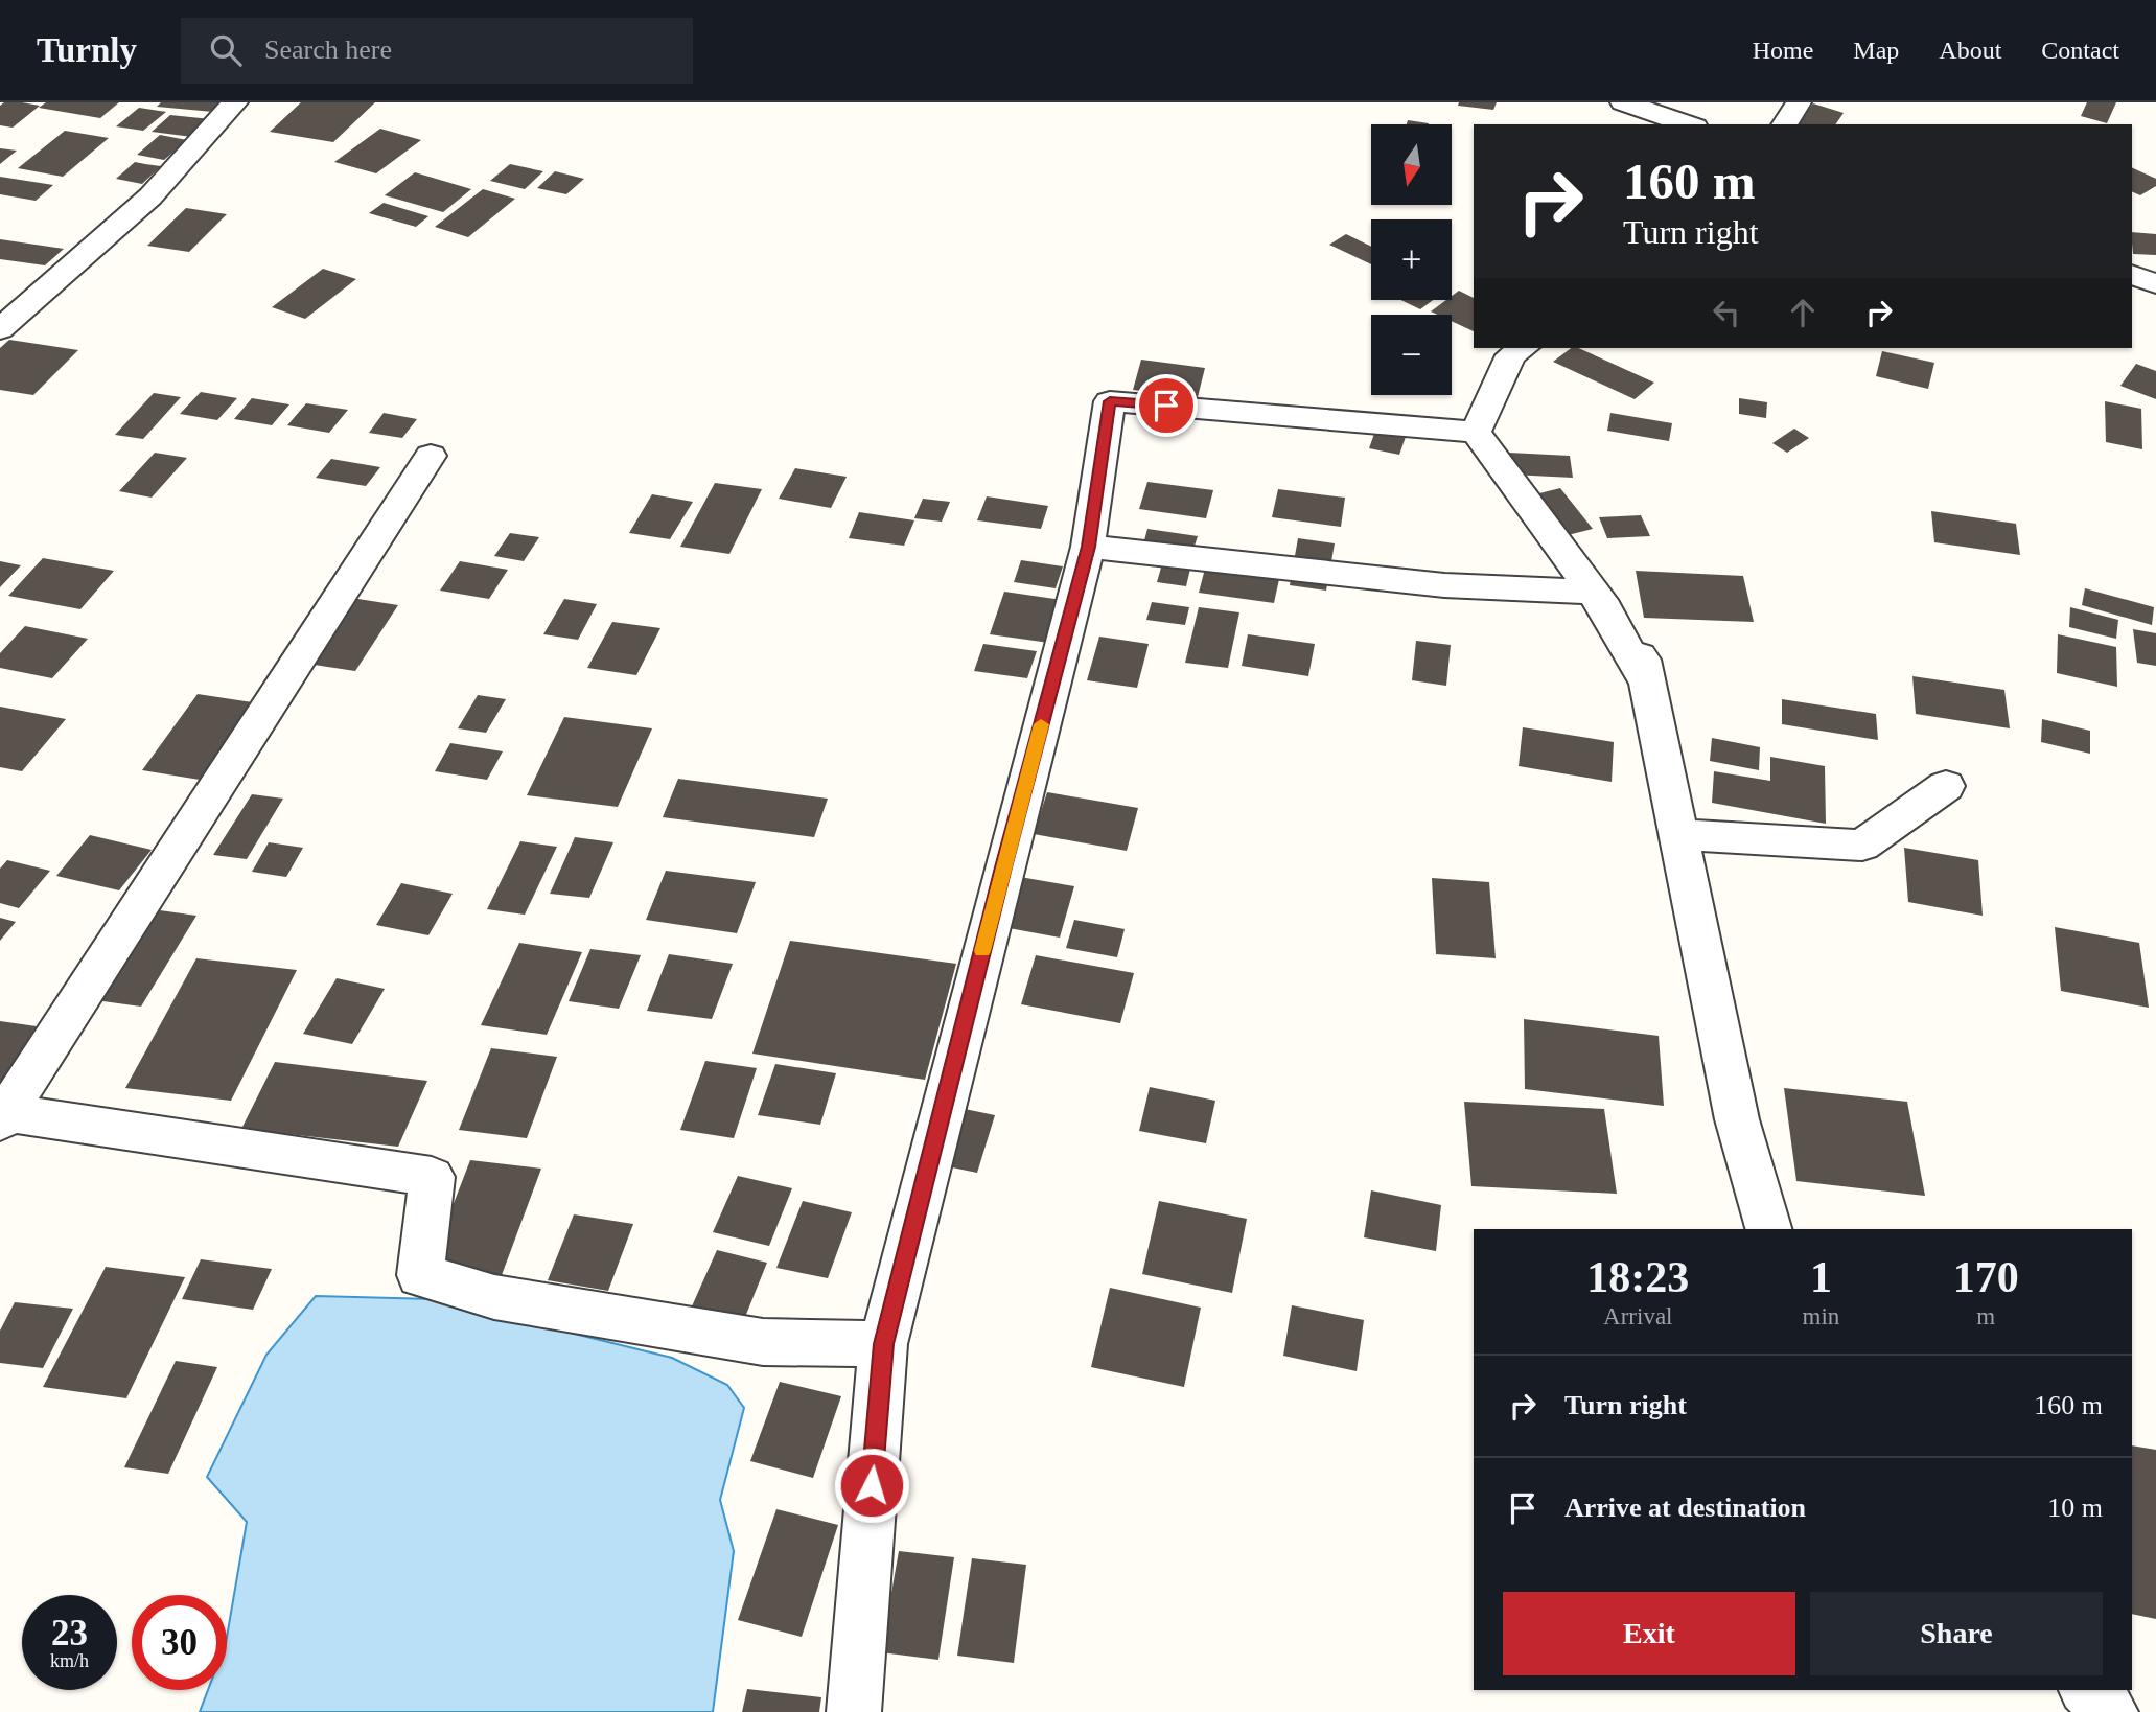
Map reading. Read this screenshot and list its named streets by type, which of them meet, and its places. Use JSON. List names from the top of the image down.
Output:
{
  "north": "bottom",
  "page": {
    "header": "Turnly",
    "search": "Search here",
    "nav": [
      "Home",
      "Map",
      "About",
      "Contact"
    ],
    "map_buttons": ["+", "−"],
    "turn": ["160 m", "Turn right"],
    "eta": [
      "18:23",
      "Arrival",
      "1",
      "min",
      "170",
      "m"
    ],
    "list": [
      {
        "name": "Turn right",
        "value": "160 m"
      },
      {
        "name": "Arrive at destination",
        "value": "10 m"
      }
    ],
    "buttons": ["Exit", "Share"],
    "speed": "23 km/h",
    "limit": "30"
  }
}
